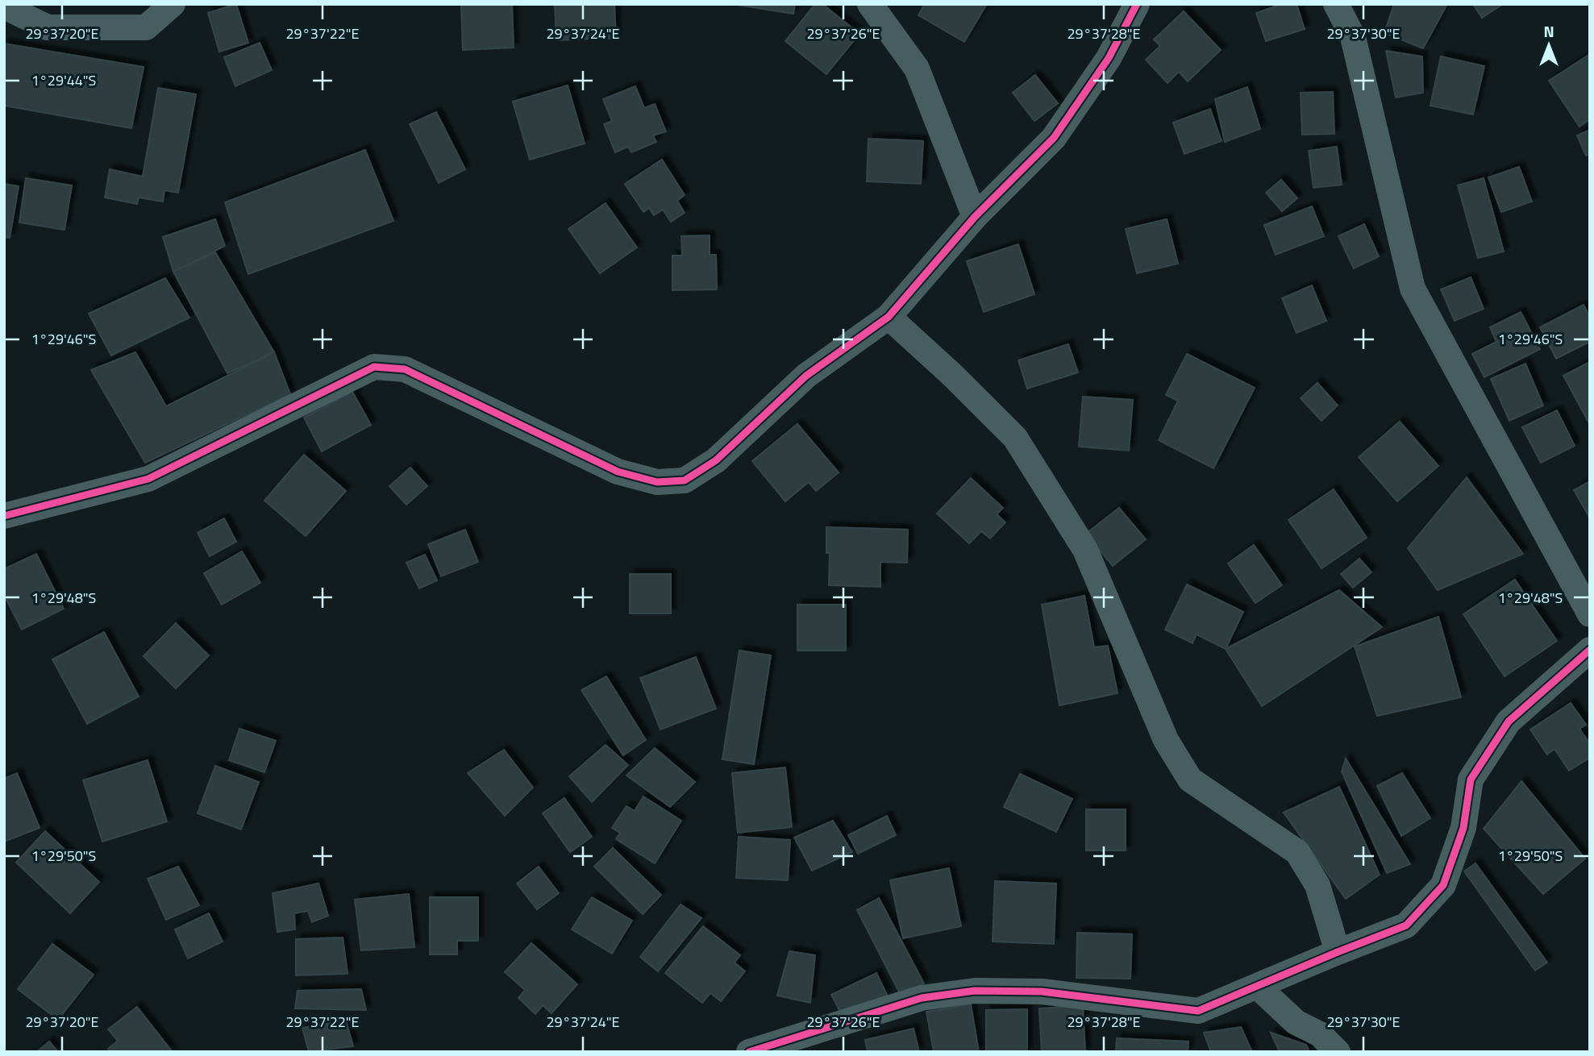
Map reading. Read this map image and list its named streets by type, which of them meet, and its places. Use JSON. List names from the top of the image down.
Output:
{
  "north": "top",
  "coordinates": [
    "29°37'20\"E",
    "29°37'22\"E",
    "29°37'24\"E",
    "29°37'26\"E",
    "29°37'28\"E",
    "29°37'30\"E",
    "1°29'44\"S",
    "1°29'46\"S",
    "1°29'48\"S",
    "1°29'50\"S"
  ]
}
